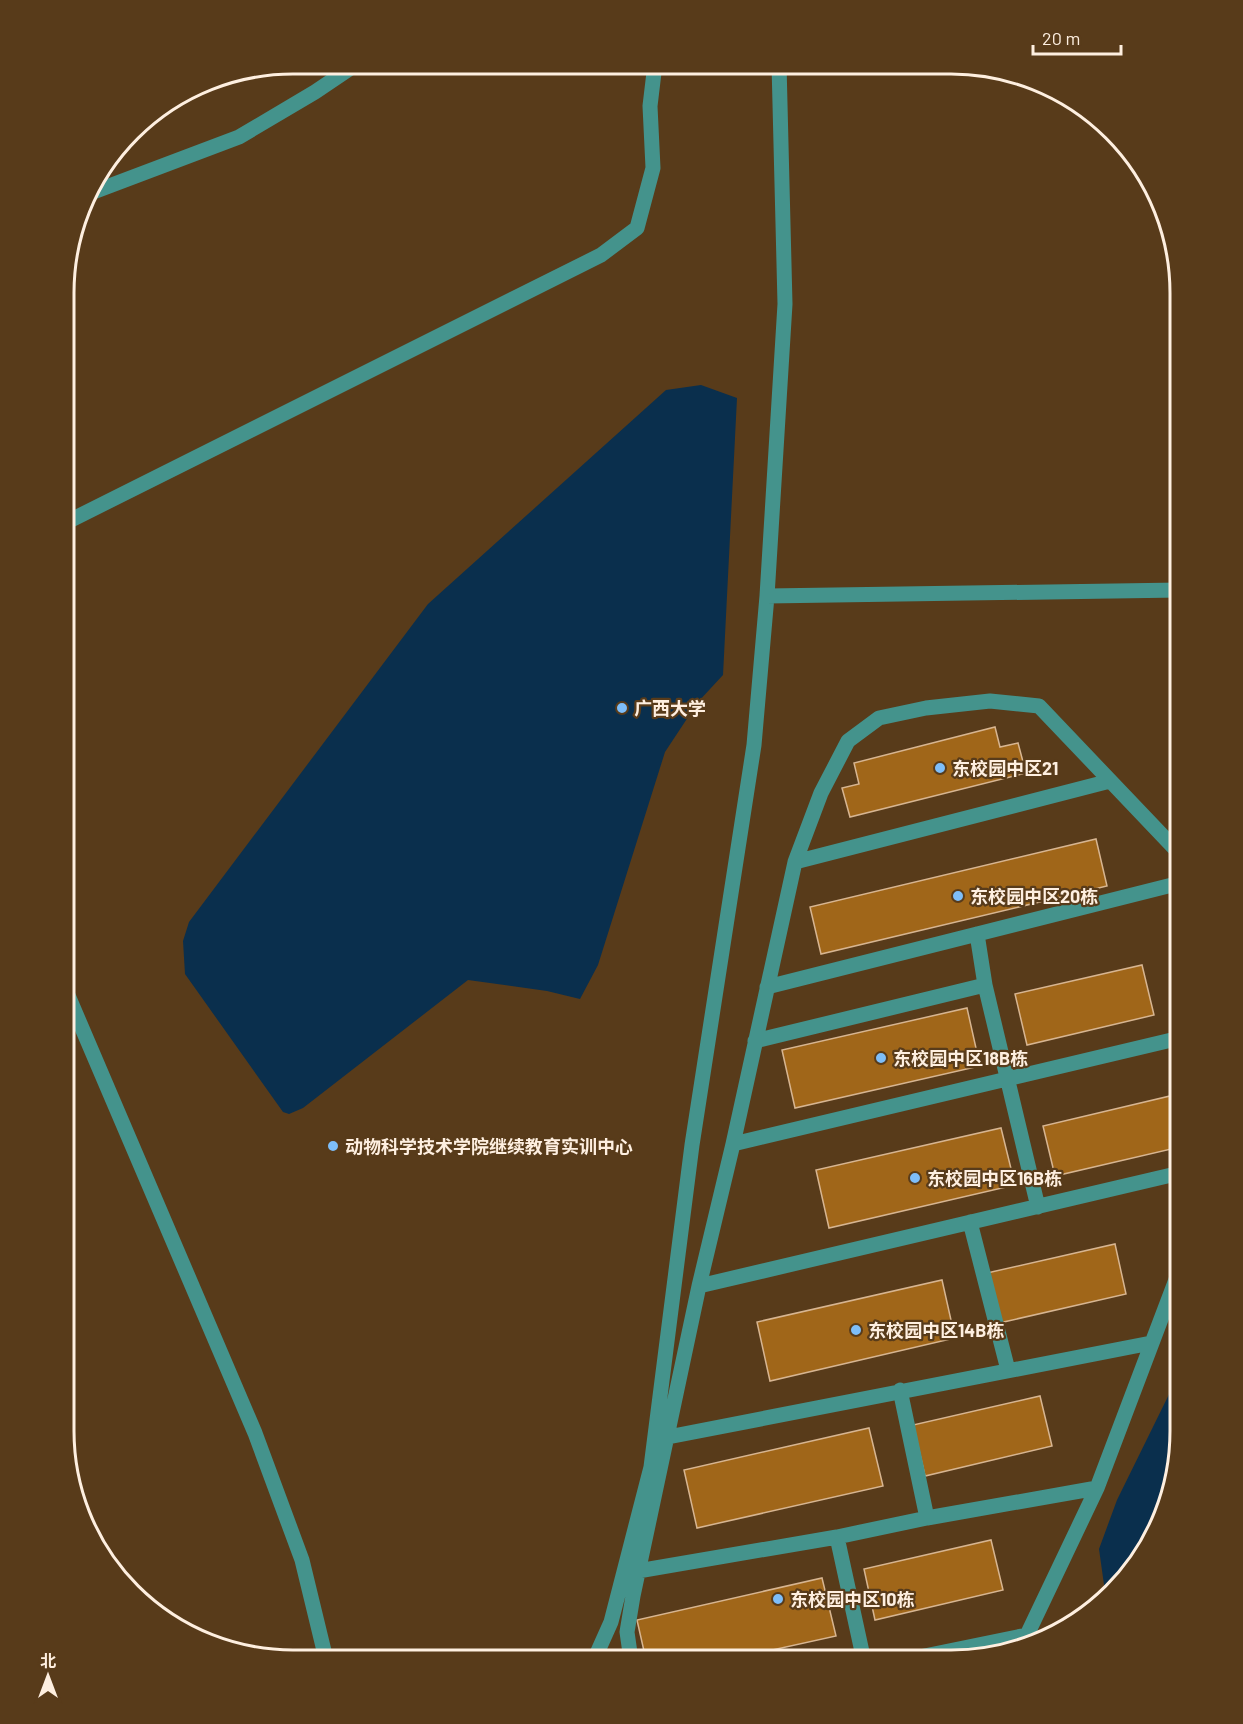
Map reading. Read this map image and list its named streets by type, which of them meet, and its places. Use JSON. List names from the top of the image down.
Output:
{
  "places": [
    "广西大学",
    "东校园中区21",
    "东校园中区20栋",
    "东校园中区18B栋",
    "动物科学技术学院继续教育实训中心",
    "东校园中区16B栋",
    "东校园中区14B栋",
    "东校园中区10栋"
  ],
  "scale_bar": "20 m",
  "north": "top"
}
